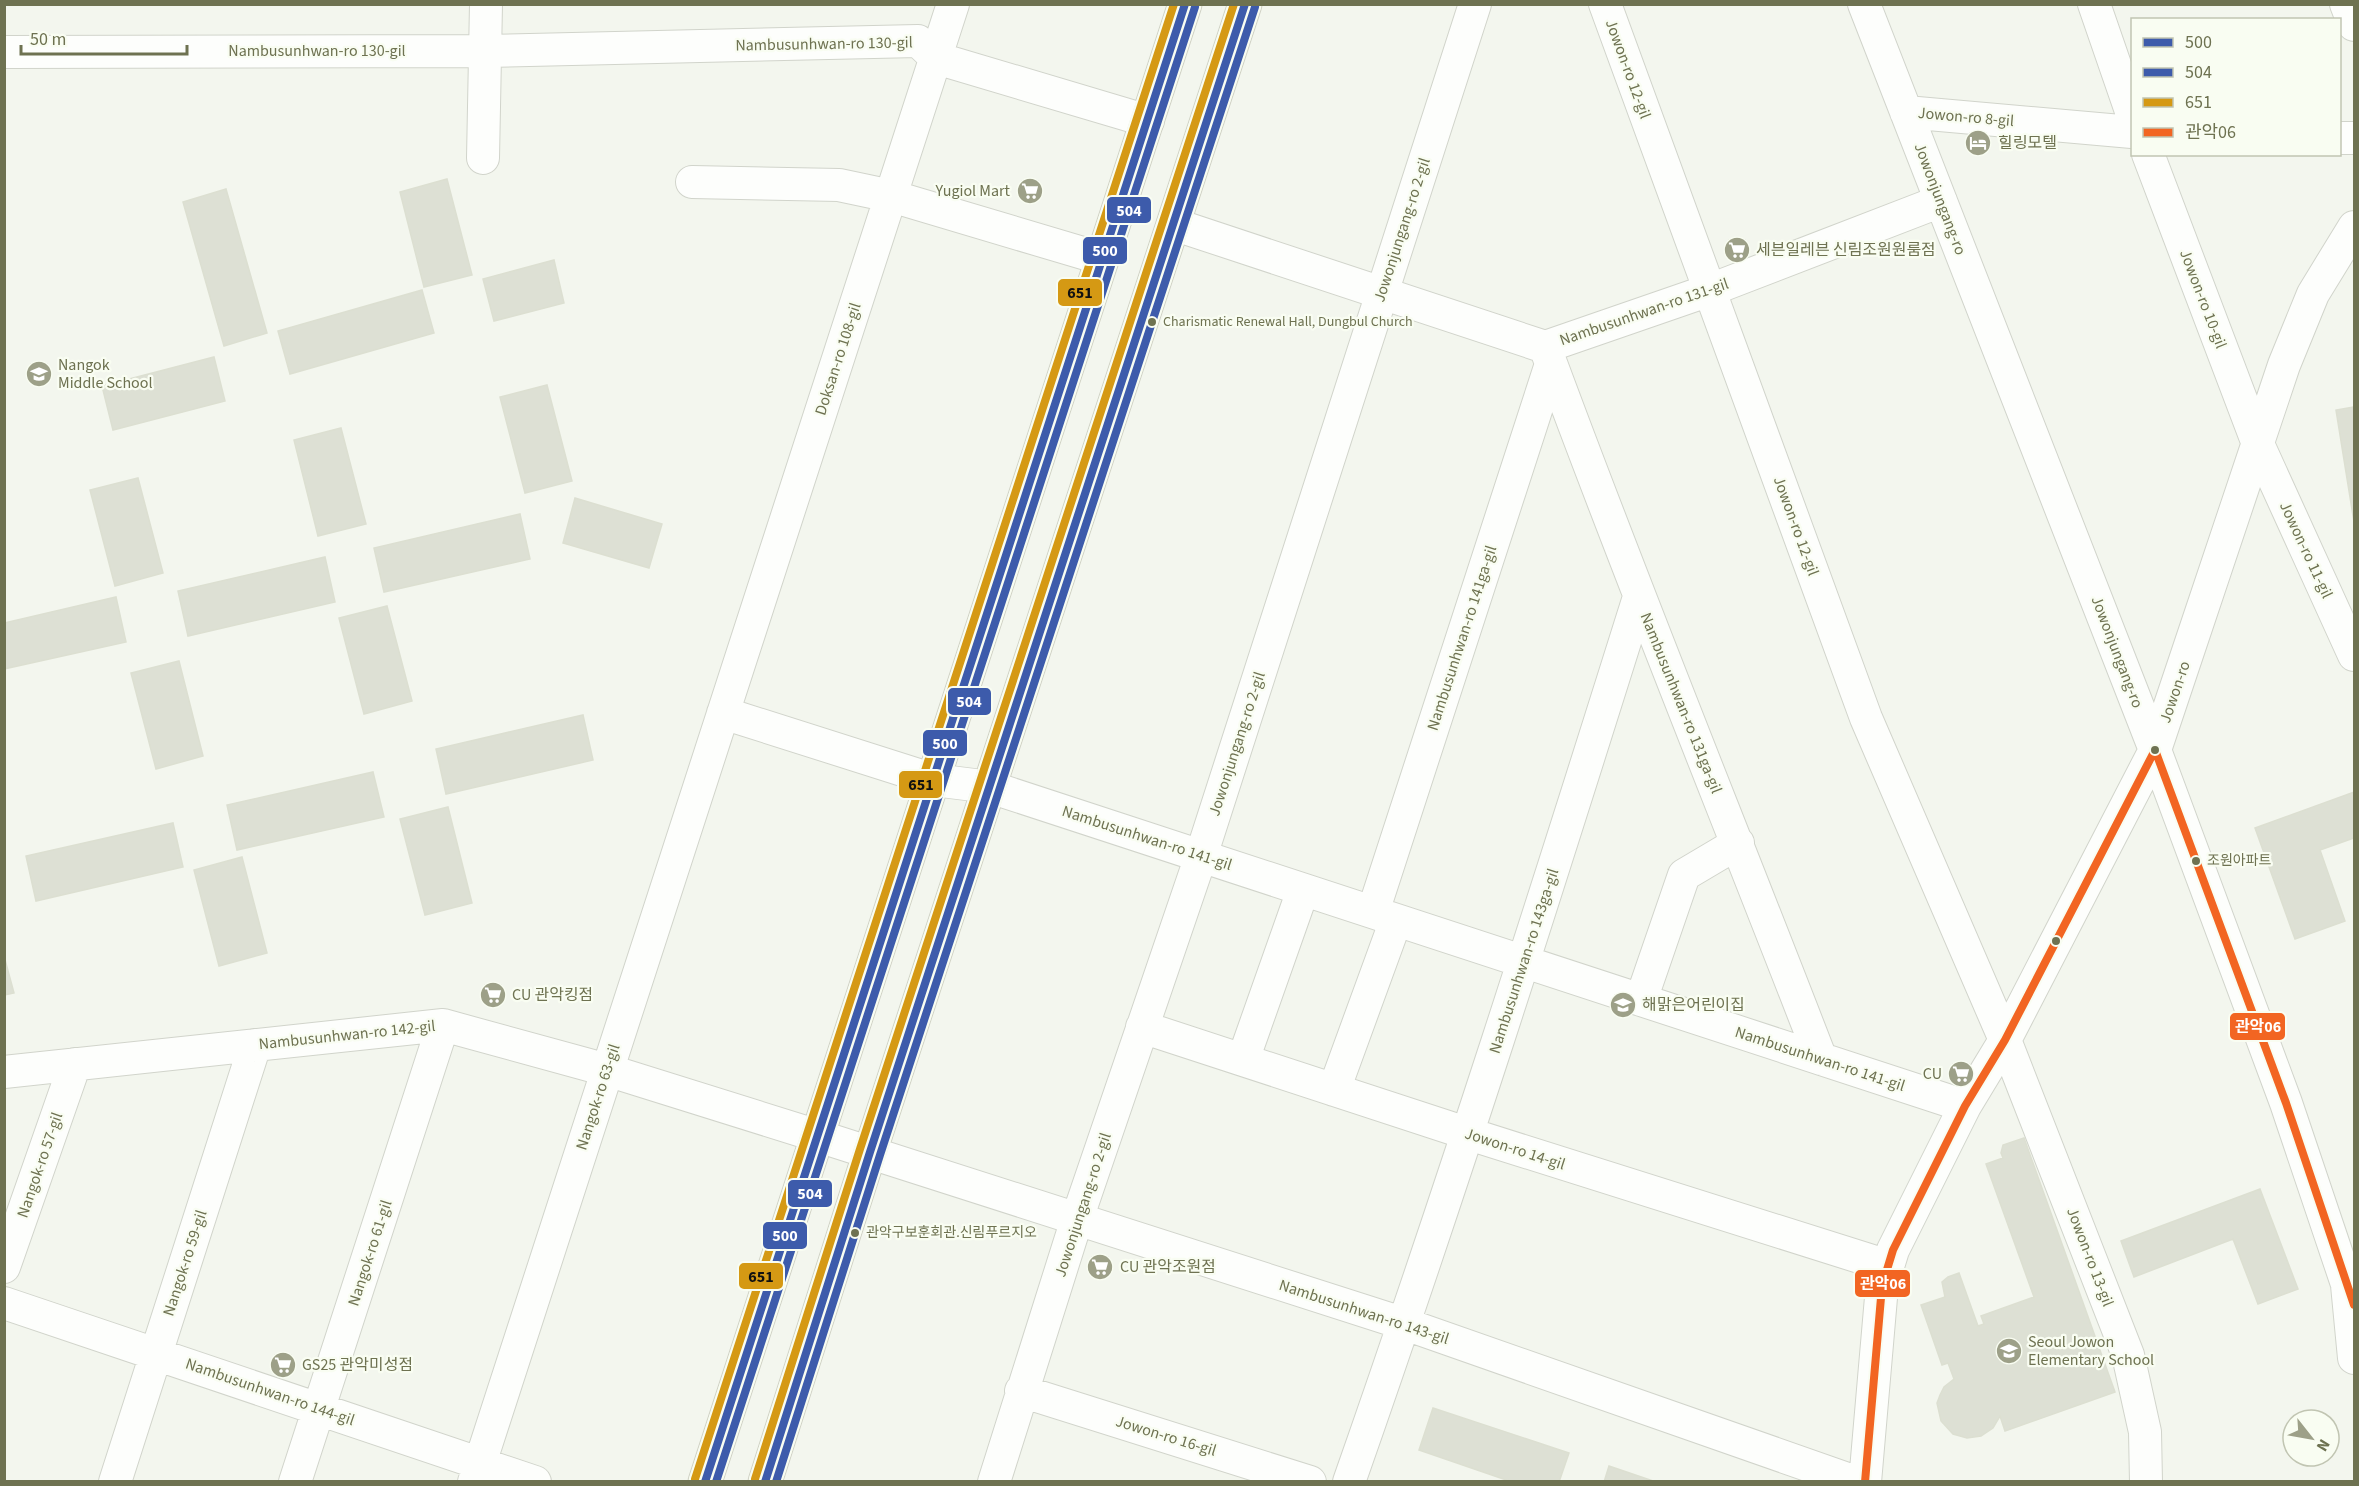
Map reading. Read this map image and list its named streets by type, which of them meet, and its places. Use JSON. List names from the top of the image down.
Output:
{
  "streets": {
    "street": [
      "Nambusunhwan-ro 130-gil",
      "Jowon-ro 12-gil",
      "Jowon-ro 8-gil",
      "Jowonjungang-ro",
      "Jowonjungang-ro 2-gil",
      "Jowon-ro 10-gil",
      "Nambusunhwan-ro 131-gil",
      "Doksan-ro 108-gil",
      "Jowon-ro 11-gil",
      "Nambusunhwan-ro 141ga-gil",
      "Jowon-ro",
      "Nambusunhwan-ro 131ga-gil",
      "Nambusunhwan-ro 141-gil",
      "Nambusunhwan-ro 143ga-gil",
      "Nambusunhwan-ro 142-gil",
      "Nangok-ro 63-gil",
      "Jowon-ro 14-gil",
      "Nangok-ro 57-gil",
      "Nangok-ro 61-gil",
      "Jowon-ro 13-gil",
      "Nangok-ro 59-gil",
      "Nambusunhwan-ro 143-gil",
      "Nambusunhwan-ro 144-gil",
      "Jowon-ro 16-gil"
    ]
  },
  "crossings": [
    ["Nambusunhwan-ro 130-gil", "Doksan-ro 108-gil"],
    ["Jowon-ro 12-gil", "Nambusunhwan-ro 131-gil"],
    ["Jowon-ro 12-gil", "Jowon-ro"],
    ["Jowon-ro 12-gil", "Jowon-ro 13-gil"],
    ["Jowon-ro 8-gil", "Jowonjungang-ro"],
    ["Jowonjungang-ro", "Nambusunhwan-ro 131-gil"],
    ["Jowonjungang-ro", "Jowon-ro"],
    ["Jowonjungang-ro 2-gil", "Nambusunhwan-ro 131-gil"],
    ["Jowonjungang-ro 2-gil", "Nambusunhwan-ro 141-gil"],
    ["Jowonjungang-ro 2-gil", "Jowon-ro 14-gil"],
    ["Jowonjungang-ro 2-gil", "Nambusunhwan-ro 143-gil"],
    ["Jowonjungang-ro 2-gil", "Jowon-ro 16-gil"],
    ["Jowon-ro 10-gil", "Jowon-ro 11-gil"],
    ["Jowon-ro 10-gil", "Jowon-ro"],
    ["Nambusunhwan-ro 131-gil", "Nambusunhwan-ro 141ga-gil"],
    ["Nambusunhwan-ro 131-gil", "Nambusunhwan-ro 131ga-gil"],
    ["Doksan-ro 108-gil", "Nambusunhwan-ro 141-gil"],
    ["Doksan-ro 108-gil", "Nangok-ro 63-gil"],
    ["Jowon-ro 11-gil", "Jowon-ro"],
    ["Nambusunhwan-ro 141ga-gil", "Nambusunhwan-ro 131ga-gil"],
    ["Nambusunhwan-ro 141ga-gil", "Nambusunhwan-ro 141-gil"],
    ["Jowon-ro", "Nambusunhwan-ro 141-gil"],
    ["Jowon-ro", "Jowon-ro 14-gil"],
    ["Jowon-ro", "Jowon-ro 13-gil"],
    ["Nambusunhwan-ro 131ga-gil", "Nambusunhwan-ro 141-gil"],
    ["Nambusunhwan-ro 131ga-gil", "Nambusunhwan-ro 143ga-gil"],
    ["Nambusunhwan-ro 141-gil", "Nambusunhwan-ro 143ga-gil"],
    ["Nambusunhwan-ro 141-gil", "Nangok-ro 63-gil"],
    ["Nambusunhwan-ro 143ga-gil", "Jowon-ro 14-gil"],
    ["Nambusunhwan-ro 143ga-gil", "Nambusunhwan-ro 143-gil"],
    ["Nambusunhwan-ro 142-gil", "Nangok-ro 63-gil"],
    ["Nambusunhwan-ro 142-gil", "Nangok-ro 57-gil"],
    ["Nambusunhwan-ro 142-gil", "Nangok-ro 61-gil"],
    ["Nambusunhwan-ro 142-gil", "Nangok-ro 59-gil"],
    ["Nambusunhwan-ro 142-gil", "Nambusunhwan-ro 143-gil"],
    ["Nangok-ro 63-gil", "Nambusunhwan-ro 144-gil"],
    ["Nangok-ro 61-gil", "Nambusunhwan-ro 144-gil"],
    ["Nangok-ro 59-gil", "Nambusunhwan-ro 144-gil"]
  ],
  "places": {
    "hotel": ["힐링모텔"],
    "supermarket": [
      "Yugiol Mart",
      "세븐일레븐 신림조원원룸점",
      "CU 관악킹점",
      "CU",
      "CU 관악조원점",
      "GS25 관악미성점"
    ],
    "other": ["Charismatic Renewal Hall, Dungbul Church", "조원아파트", "관악구보훈회관.신림푸르지오"],
    "school or university": ["Nangok Middle School", "해맑은어린이집", "Seoul Jowon Elementary School"]
  },
  "lines": [
    "transit line 500",
    "transit line 651",
    "transit line 504",
    "transit line 관악06"
  ],
  "legend": [
    "500",
    "504",
    "651",
    "관악06"
  ],
  "scale_bar": "50 m",
  "north": "bottom right"
}
